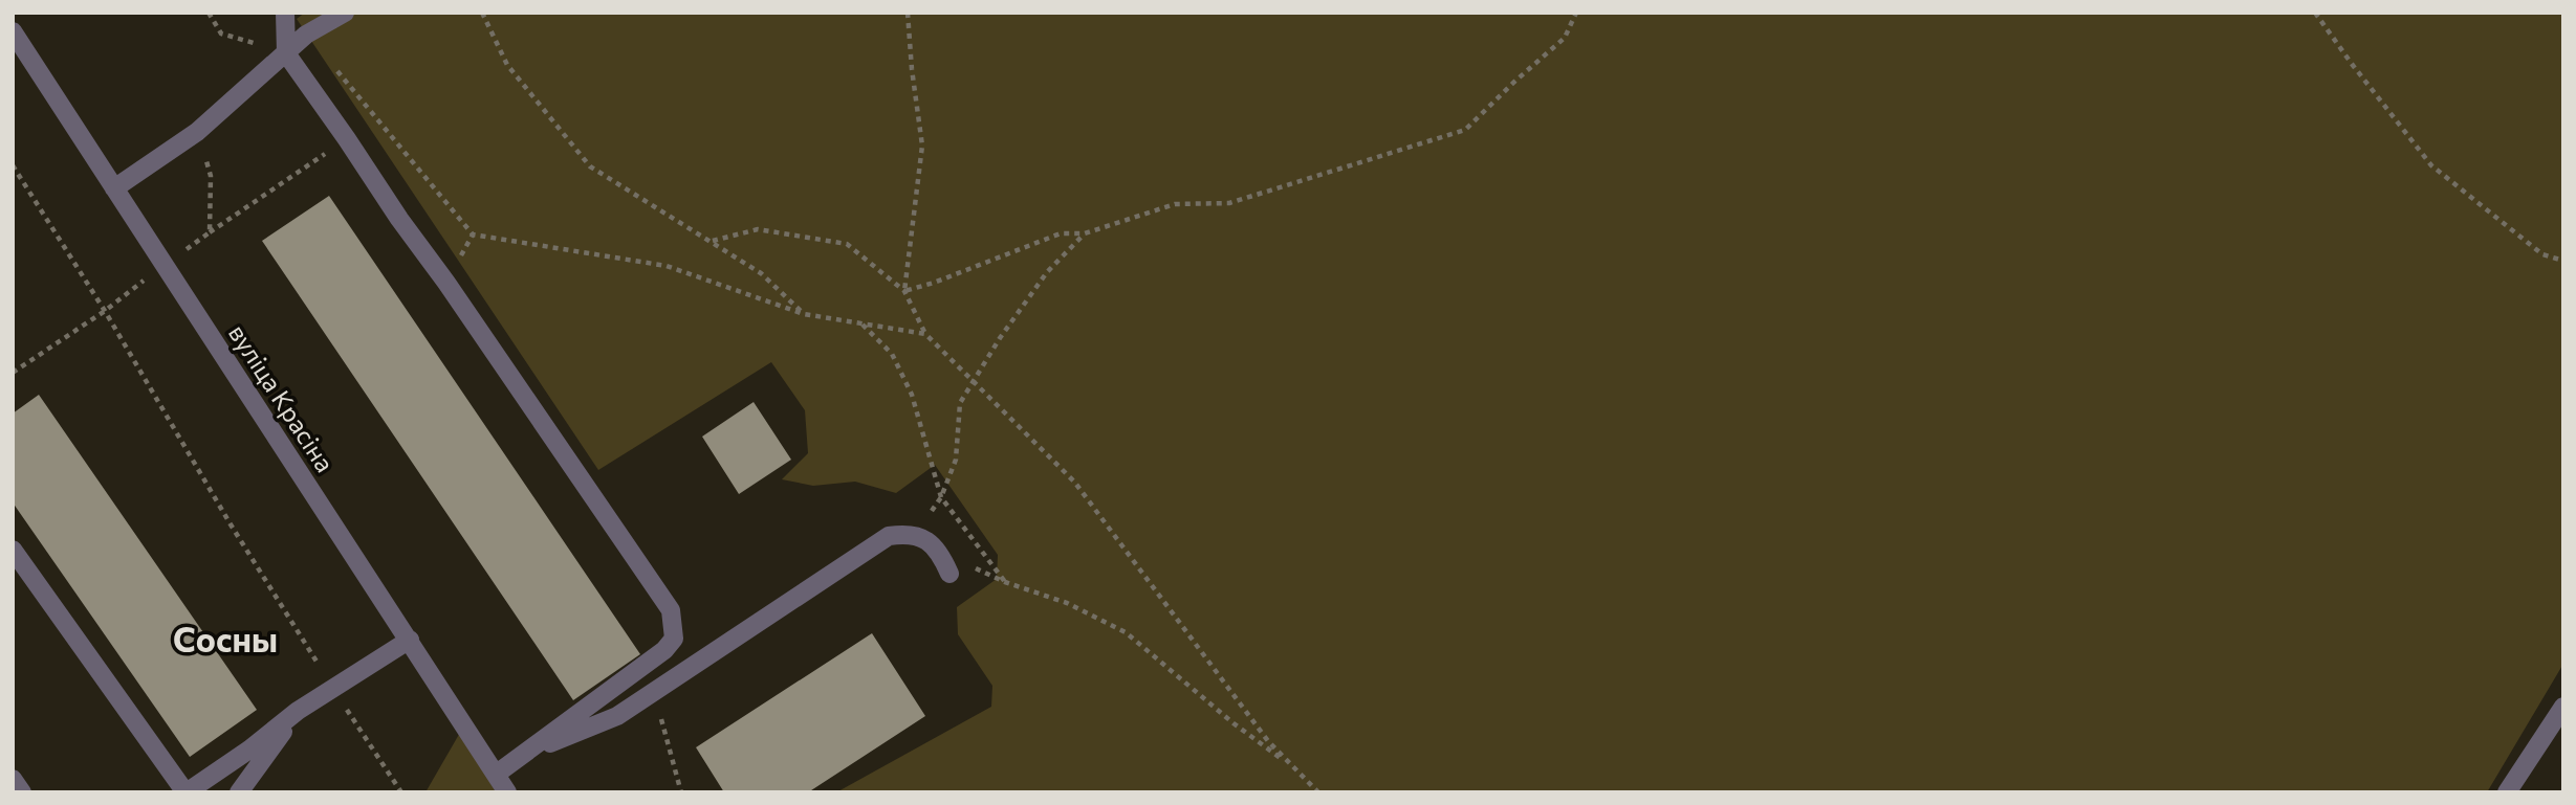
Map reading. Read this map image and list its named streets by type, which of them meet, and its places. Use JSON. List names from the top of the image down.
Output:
{
  "streets": {
    "street": ["вуліца Красіна"]
  },
  "districts": ["Сосны"]
}
